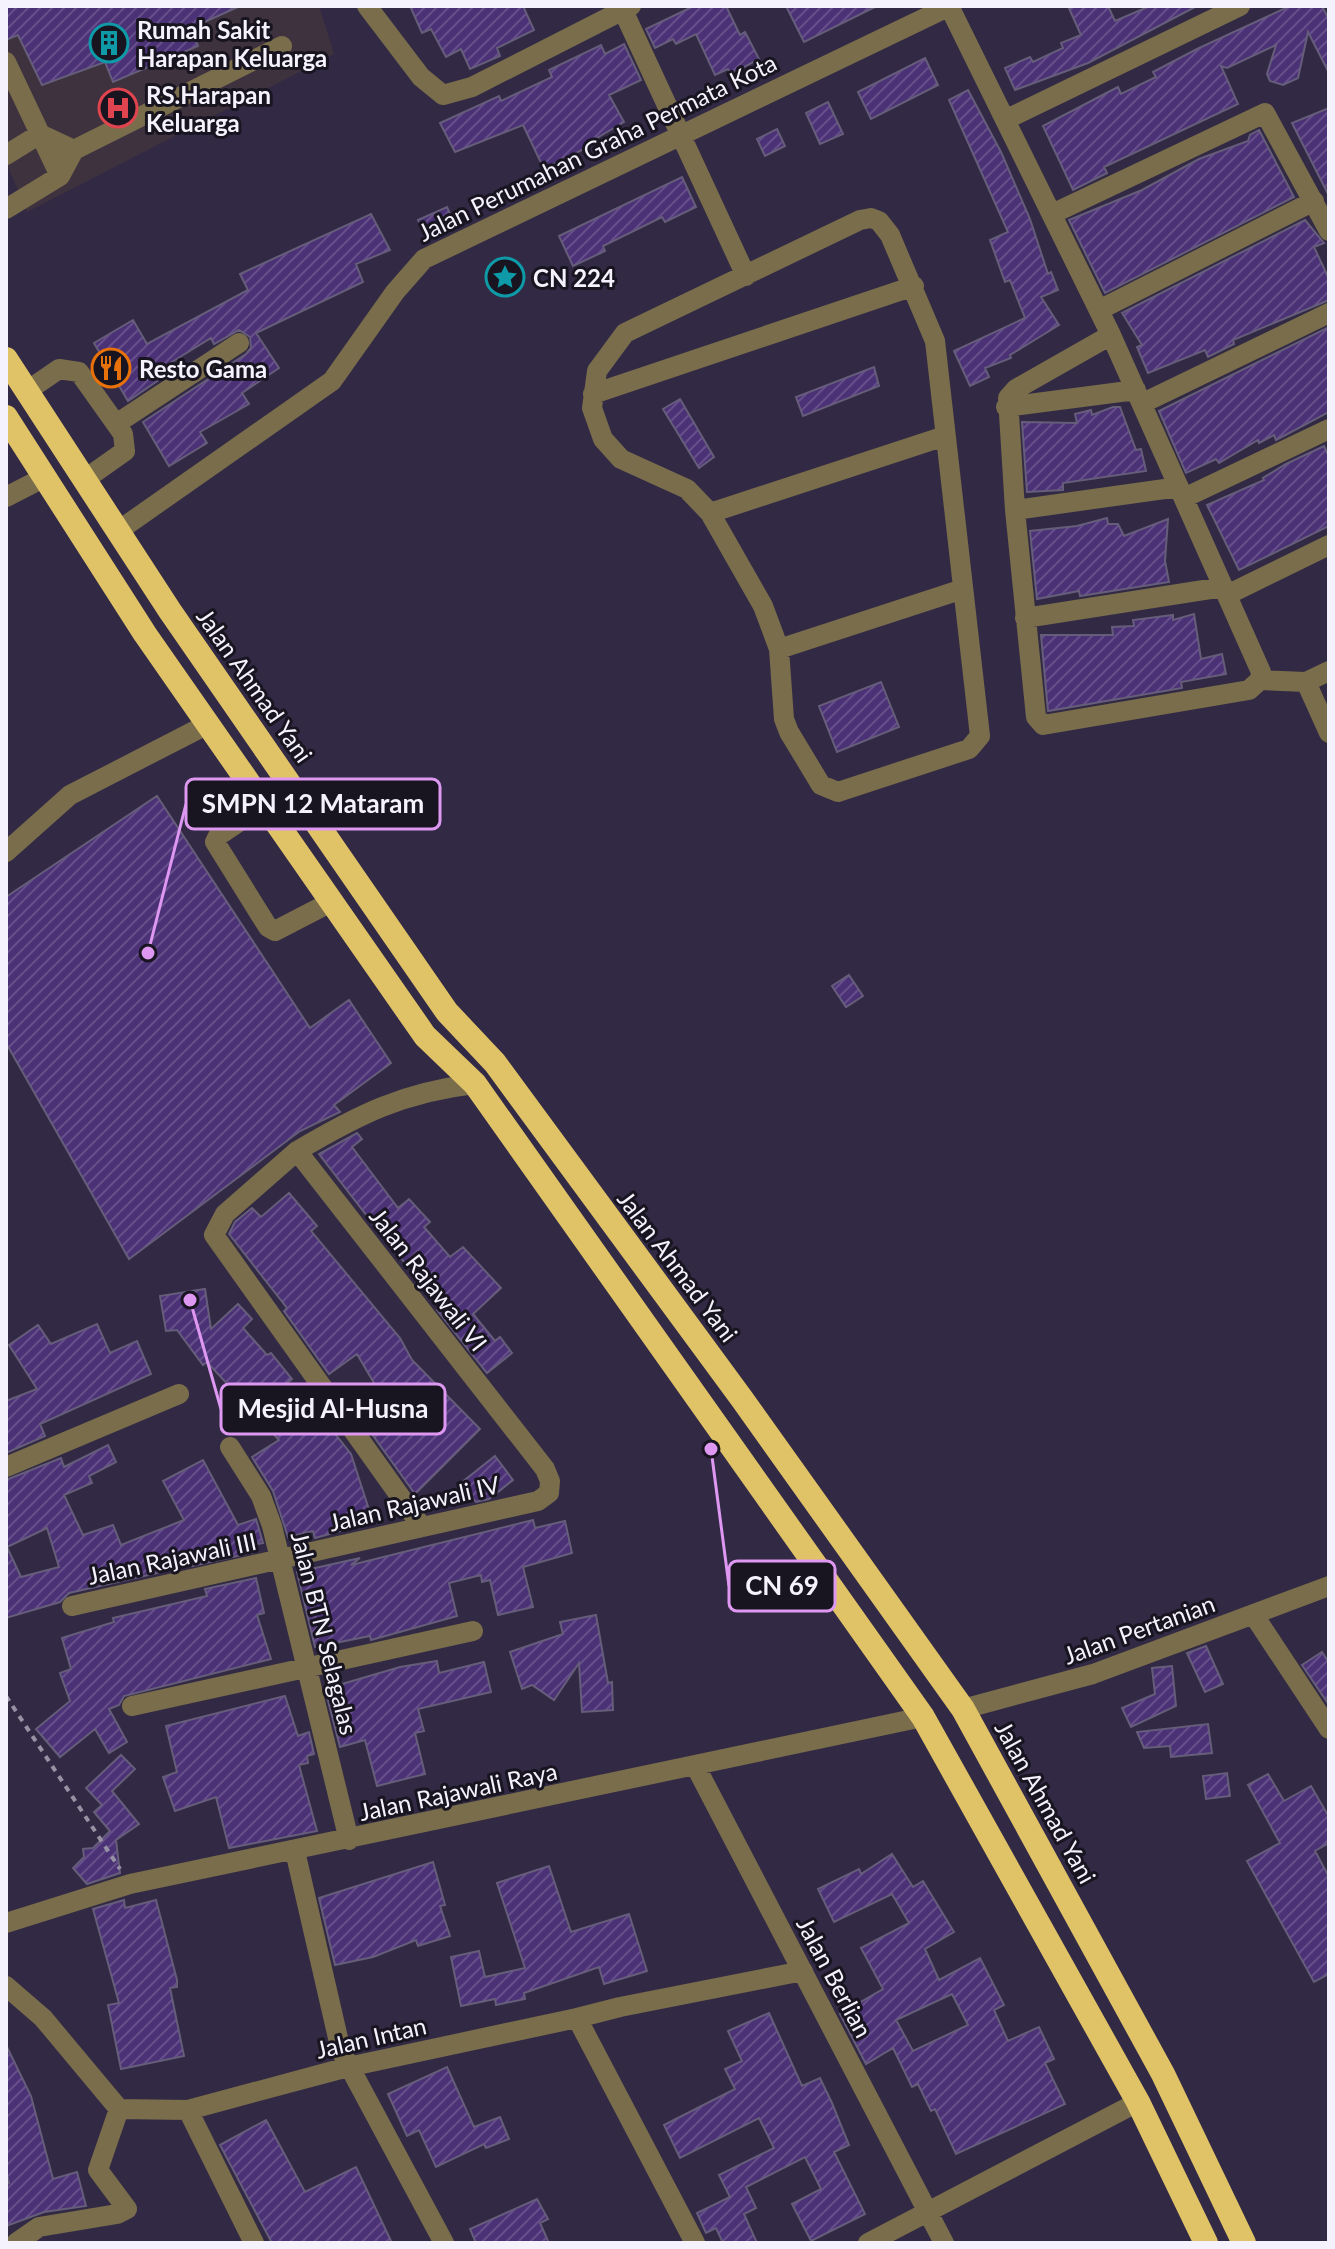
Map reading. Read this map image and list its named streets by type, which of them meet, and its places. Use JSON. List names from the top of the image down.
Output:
{
  "streets": {
    "highway": ["Jalan Ahmad Yani"],
    "street": [
      "Jalan Perumahan Graha Permata Kota",
      "Jalan Rajawali VI",
      "Jalan Rajawali IV",
      "Jalan Rajawali III",
      "Jalan Pertanian",
      "Jalan BTN Selagalas",
      "Jalan Rajawali Raya",
      "Jalan Berlian",
      "Jalan Intan"
    ]
  },
  "crossings": [
    ["Jalan Perumahan Graha Permata Kota", "Jalan Ahmad Yani"],
    ["Jalan Ahmad Yani", "Jalan Pertanian"],
    ["Jalan Rajawali VI", "Jalan Rajawali IV"],
    ["Jalan Rajawali IV", "Jalan Rajawali III"],
    ["Jalan Rajawali IV", "Jalan BTN Selagalas"],
    ["Jalan Rajawali III", "Jalan BTN Selagalas"],
    ["Jalan BTN Selagalas", "Jalan Rajawali Raya"],
    ["Jalan Rajawali Raya", "Jalan Berlian"],
    ["Jalan Berlian", "Jalan Intan"]
  ],
  "places": {
    "building": ["Rumah Sakit Harapan Keluarga"],
    "hospital": ["RS.Harapan Keluarga"],
    "place": ["CN 224"],
    "restaurant": ["Resto Gama"],
    "other": ["SMPN 12 Mataram", "Mesjid Al-Husna", "CN 69"]
  }
}
